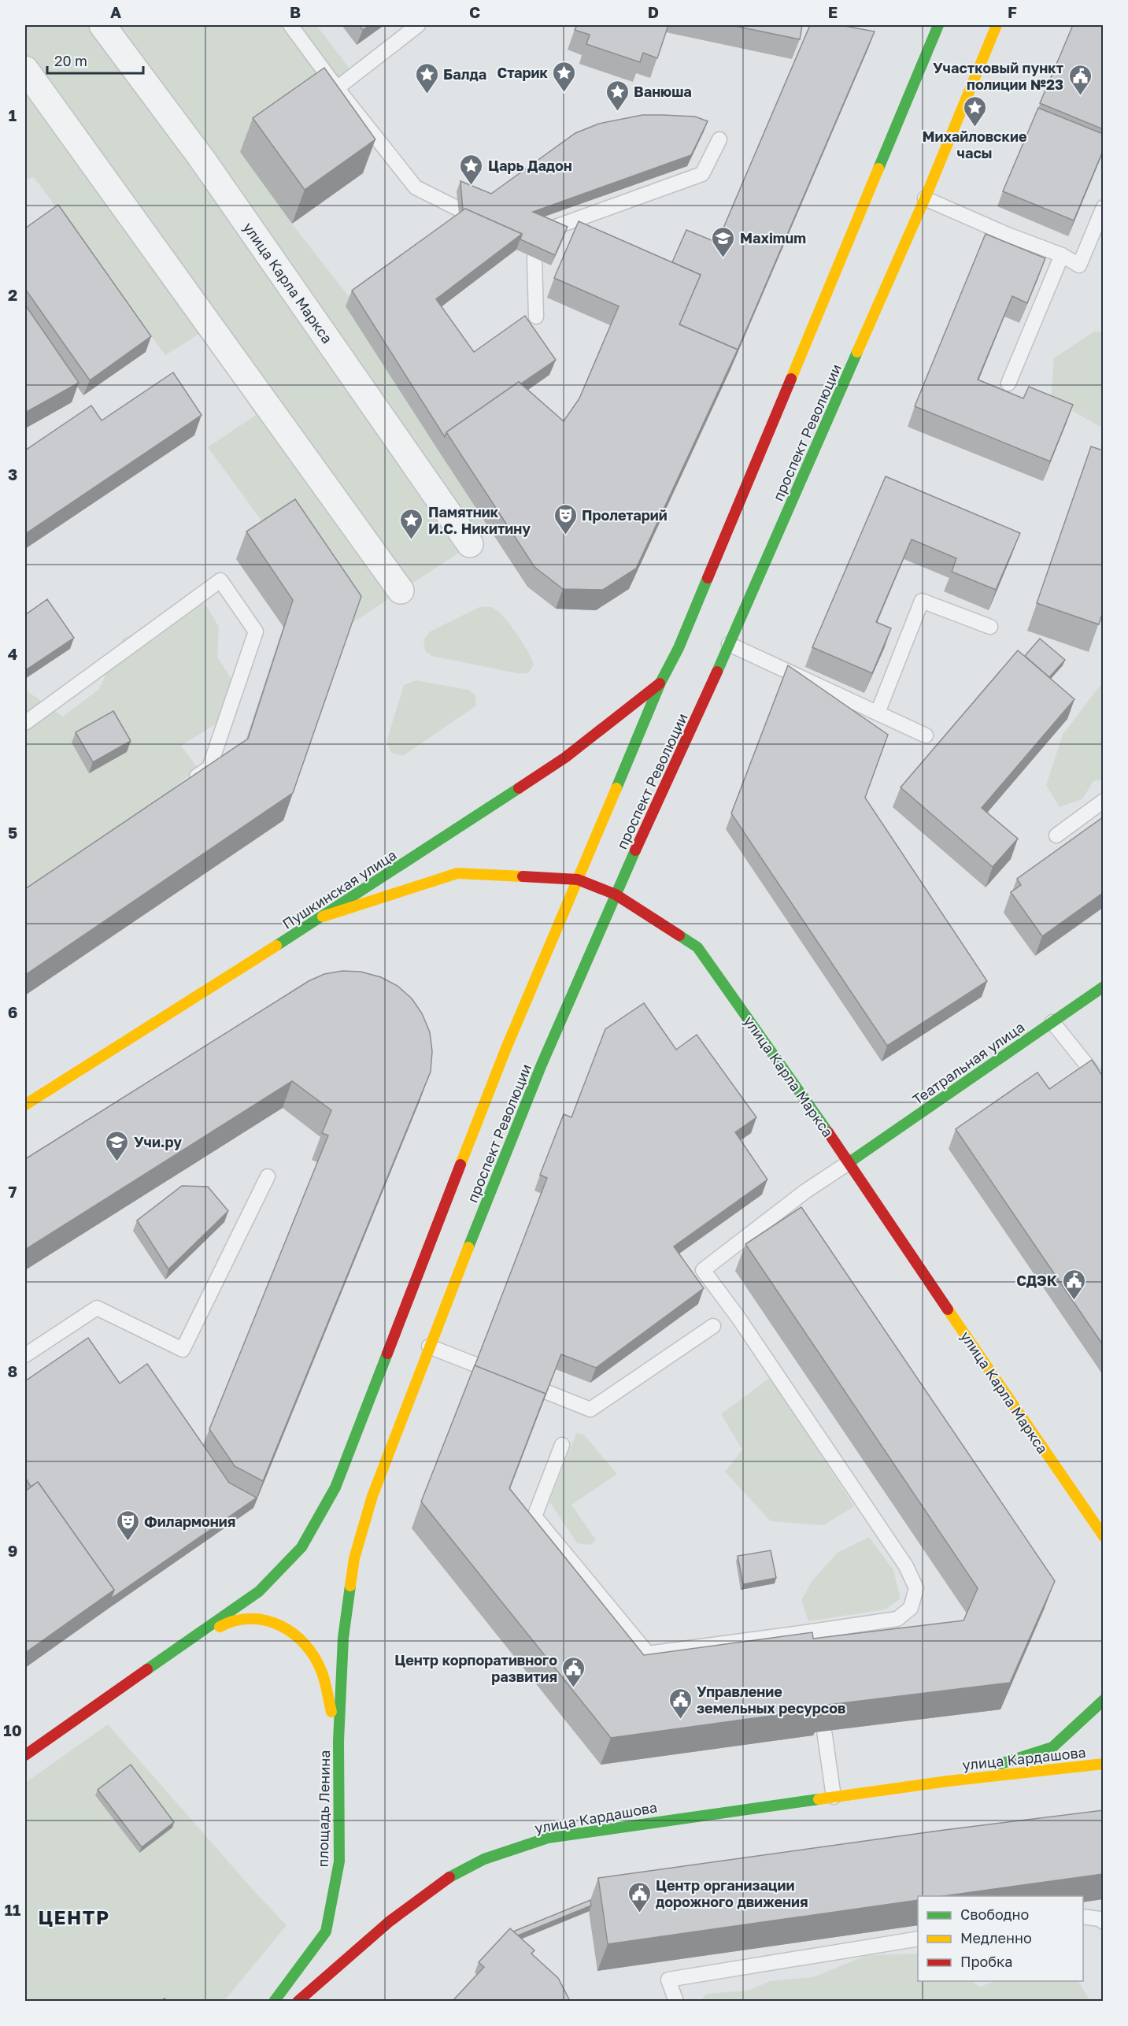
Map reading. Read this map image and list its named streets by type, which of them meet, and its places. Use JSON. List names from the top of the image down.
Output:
{
  "streets": {
    "main road": [
      "улица Карла Маркса",
      "проспект Революции",
      "Пушкинская улица",
      "Театральная улица",
      "улица Кардашова",
      "площадь Ленина"
    ]
  },
  "crossings": [
    ["улица Карла Маркса", "проспект Революции"],
    ["улица Карла Маркса", "Пушкинская улица"],
    ["улица Карла Маркса", "Театральная улица"],
    ["проспект Революции", "Пушкинская улица"],
    ["проспект Революции", "площадь Ленина"]
  ],
  "districts": ["ЦЕНТР"],
  "places": {
    "place": [
      "Старик",
      "Балда",
      "Ванюша",
      "Михайловские часы",
      "Царь Дадон",
      "Памятник И.С. Никитину"
    ],
    "public building": [
      "Участковый пункт полиции №23",
      "СДЭК",
      "Центр корпоративного развития",
      "Управление земельных ресурсов",
      "Центр организации дорожного движения"
    ],
    "school or university": ["Maximum", "Учи.ру"],
    "theatre": ["Пролетарий", "Филармония"]
  },
  "legend": ["Свободно", "Медленно", "Пробка"],
  "scale_bar": "20 m",
  "grid": {
    "columns": [
      "A",
      "B",
      "C",
      "D",
      "E",
      "F"
    ],
    "rows": [
      "1",
      "2",
      "3",
      "4",
      "5",
      "6",
      "7",
      "8",
      "9",
      "10",
      "11"
    ]
  }
}
